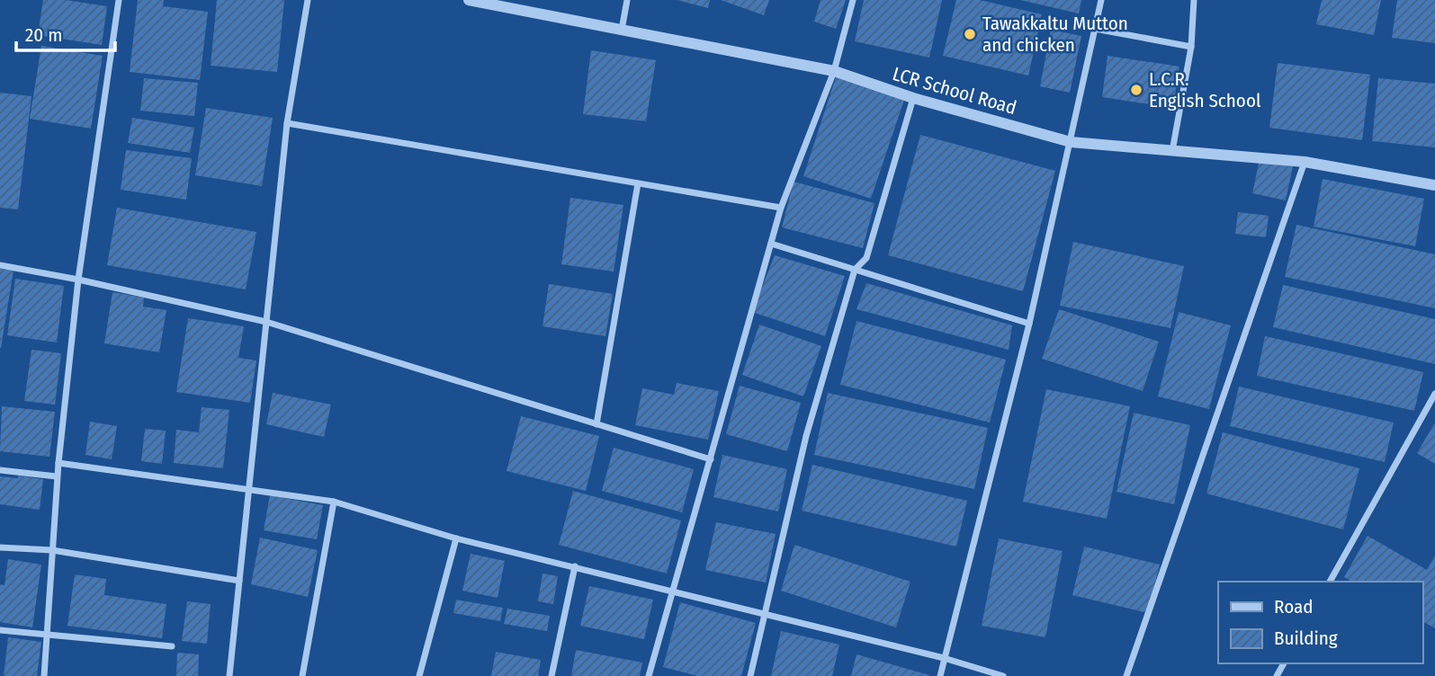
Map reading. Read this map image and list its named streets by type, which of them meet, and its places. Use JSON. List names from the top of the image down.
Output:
{
  "streets": {
    "street": ["LCR School Road"]
  },
  "places": ["Tawakkaltu Mutton and chicken", "L.C.R. English School"],
  "legend": ["Road", "Building"],
  "scale_bar": "20 m"
}
